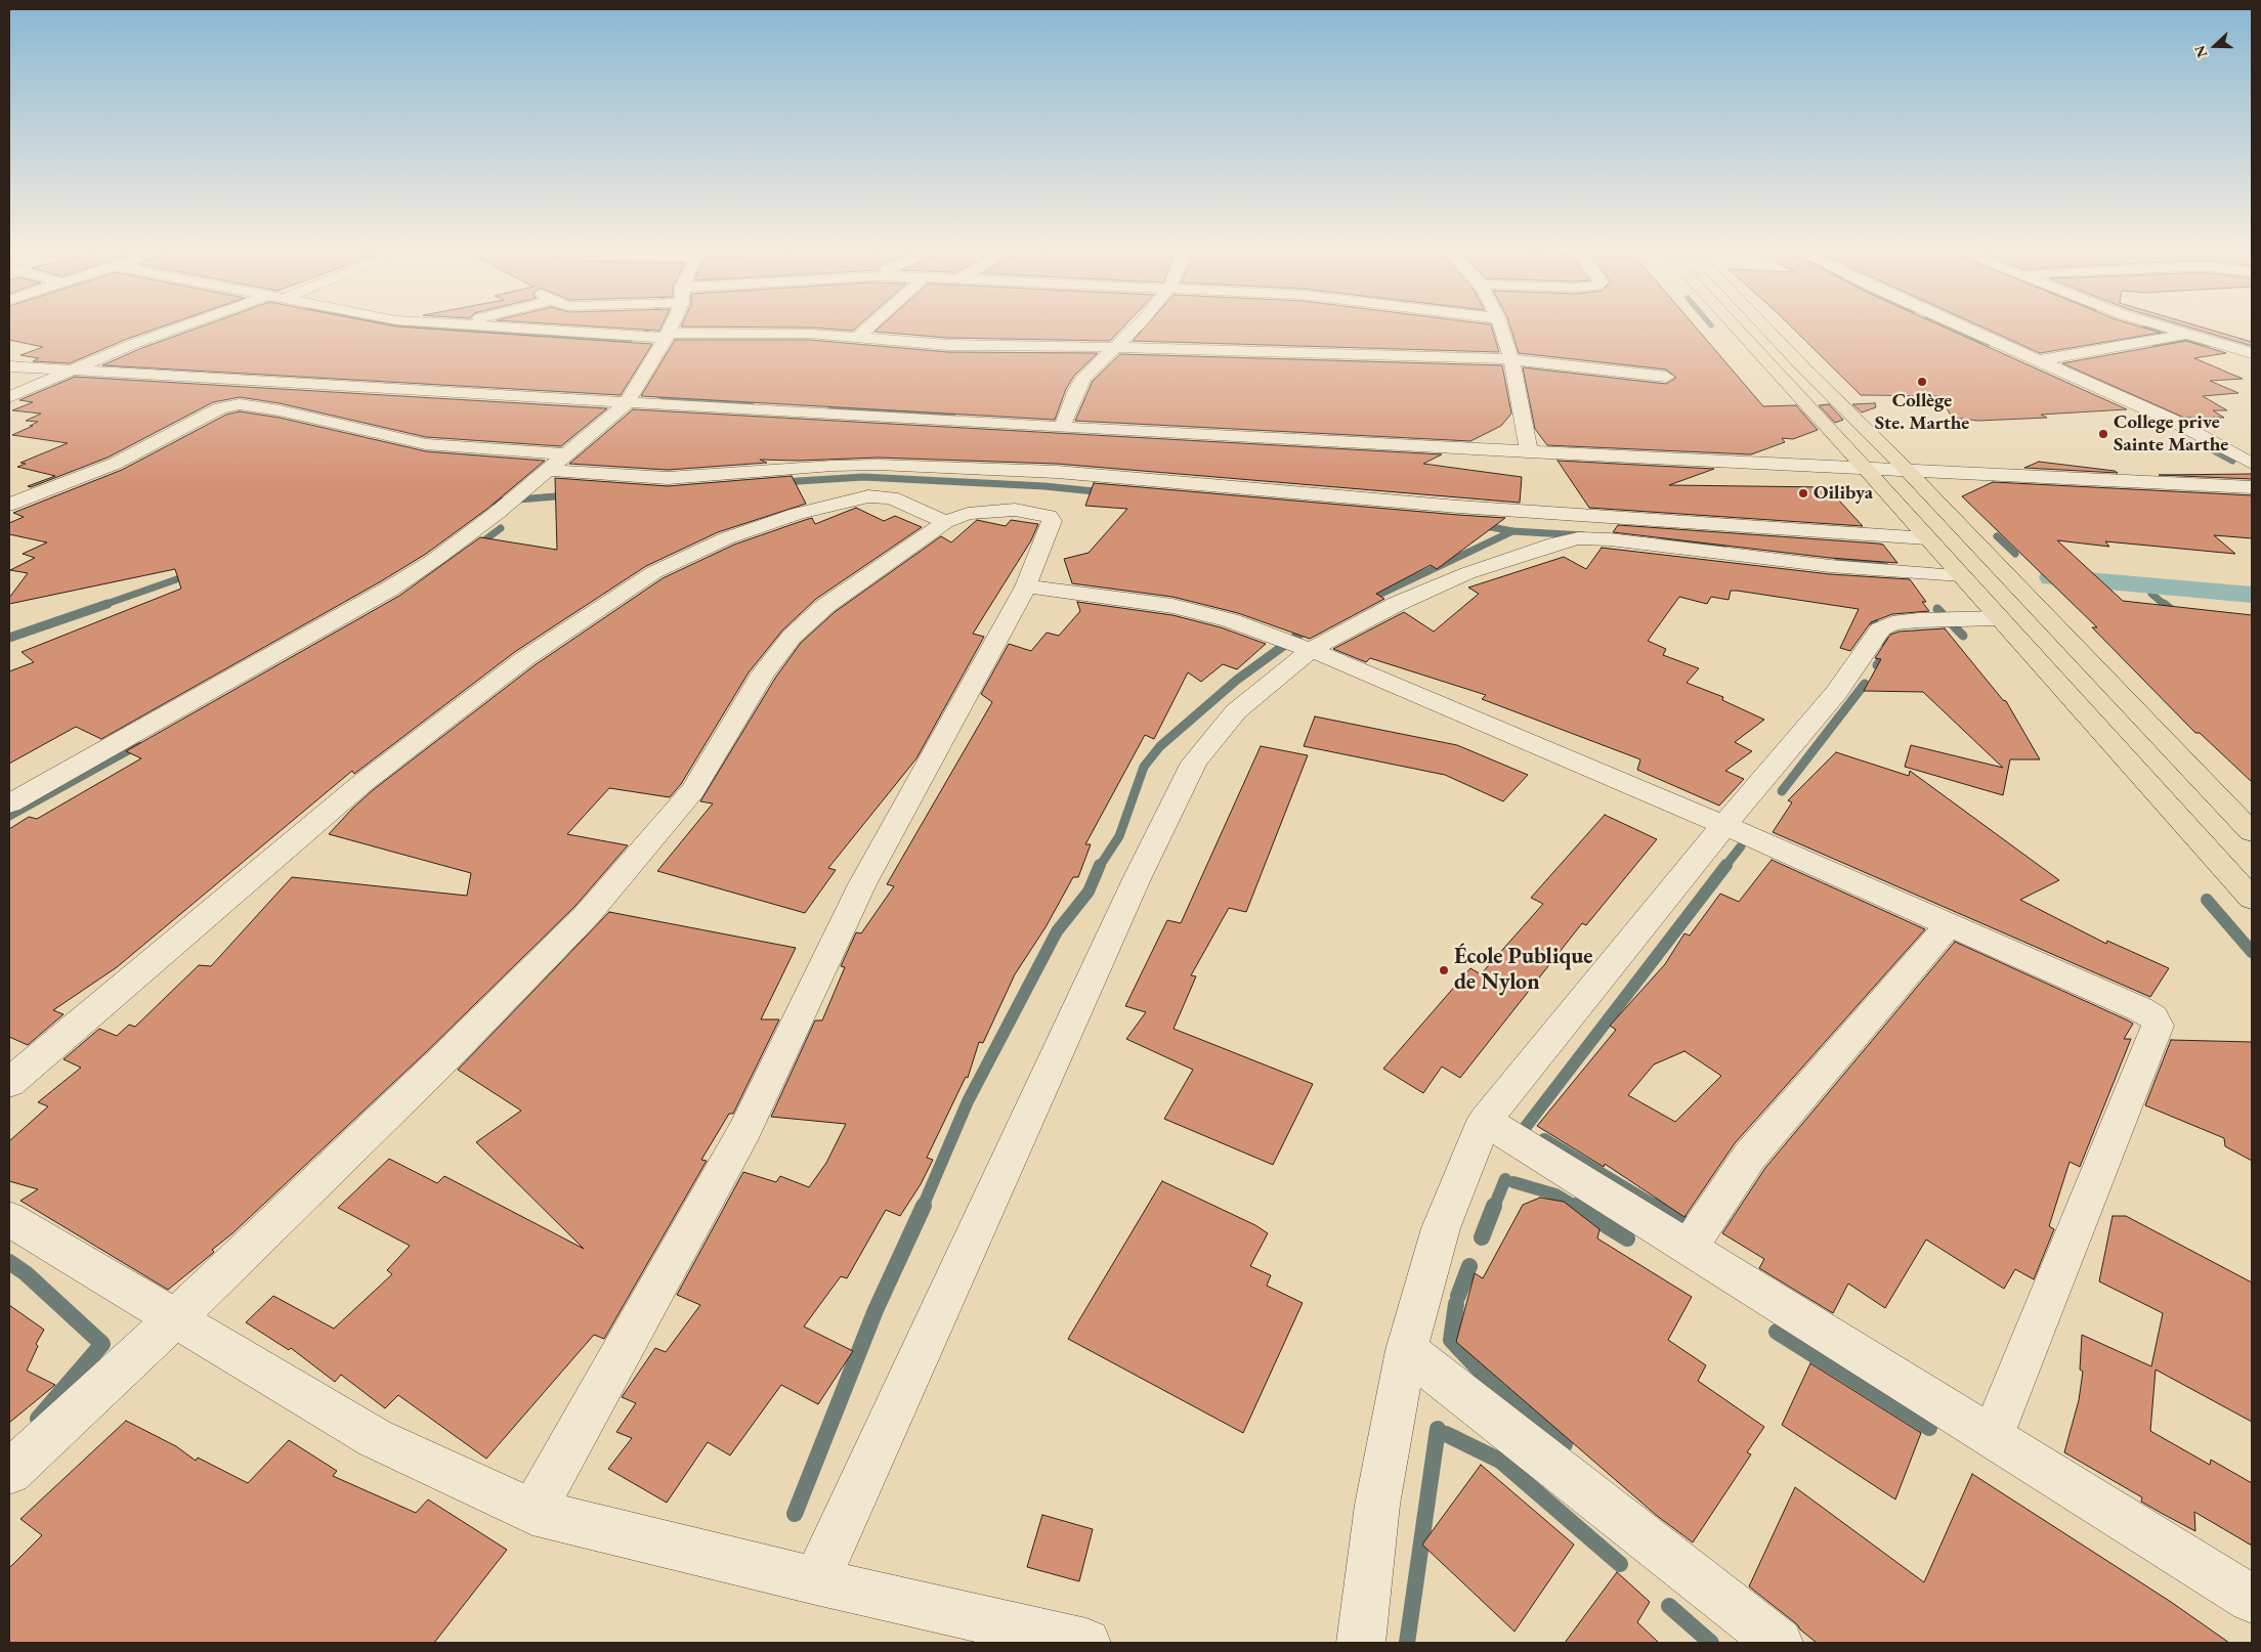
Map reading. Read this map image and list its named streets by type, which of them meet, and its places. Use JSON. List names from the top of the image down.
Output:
{
  "places": [
    "Collège Ste. Marthe",
    "College prive Sainte Marthe",
    "Oilibya",
    "École Publique de Nylon"
  ],
  "north": "left"
}
